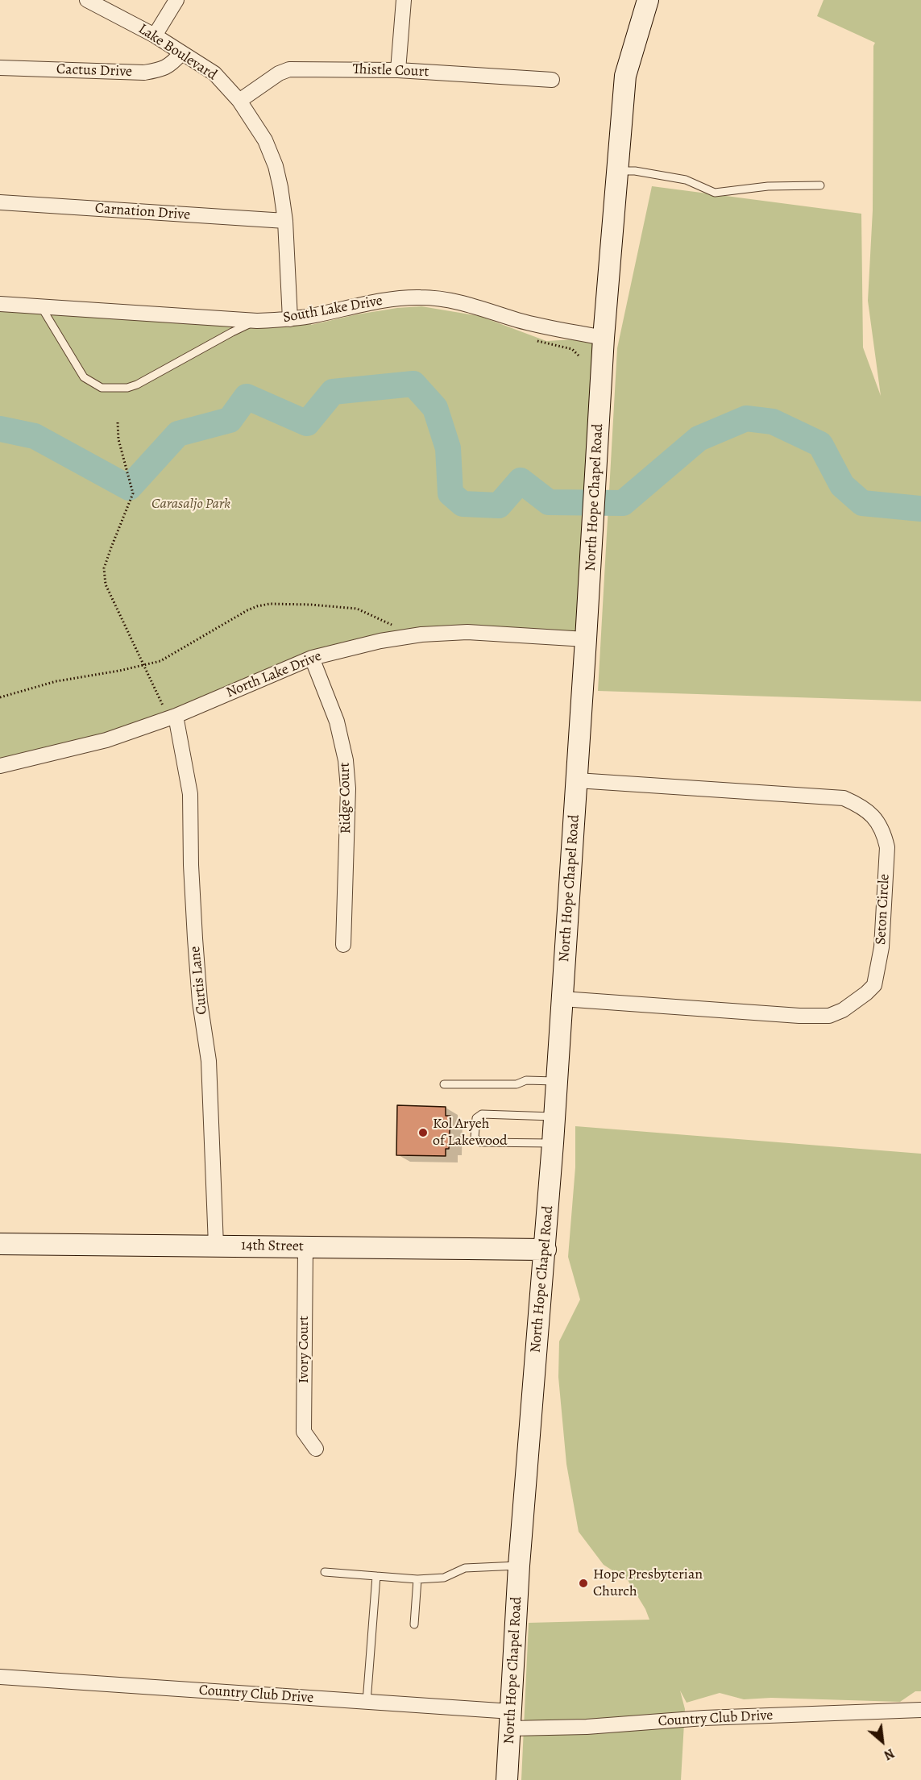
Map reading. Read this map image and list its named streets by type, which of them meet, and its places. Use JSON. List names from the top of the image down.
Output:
{
  "streets": {
    "main road": ["North Hope Chapel Road", "14th Street"],
    "street": [
      "Lake Boulevard",
      "Cactus Drive",
      "Thistle Court",
      "Carnation Drive",
      "South Lake Drive",
      "North Lake Drive",
      "Ridge Court",
      "Seton Circle",
      "Curtis Lane",
      "Ivory Court",
      "Country Club Drive"
    ]
  },
  "crossings": [
    ["Lake Boulevard", "Cactus Drive"],
    ["Lake Boulevard", "Thistle Court"],
    ["Lake Boulevard", "Carnation Drive"],
    ["Lake Boulevard", "South Lake Drive"],
    ["South Lake Drive", "North Hope Chapel Road"],
    ["North Hope Chapel Road", "North Lake Drive"],
    ["North Hope Chapel Road", "Seton Circle"],
    ["North Hope Chapel Road", "14th Street"],
    ["North Hope Chapel Road", "Country Club Drive"],
    ["North Lake Drive", "Ridge Court"],
    ["North Lake Drive", "Curtis Lane"],
    ["Curtis Lane", "14th Street"],
    ["14th Street", "Ivory Court"]
  ],
  "parks": ["Carasaljo Park"],
  "places": ["Kol Aryeh of Lakewood", "Hope Presbyterian Church"],
  "north": "bottom right"
}
